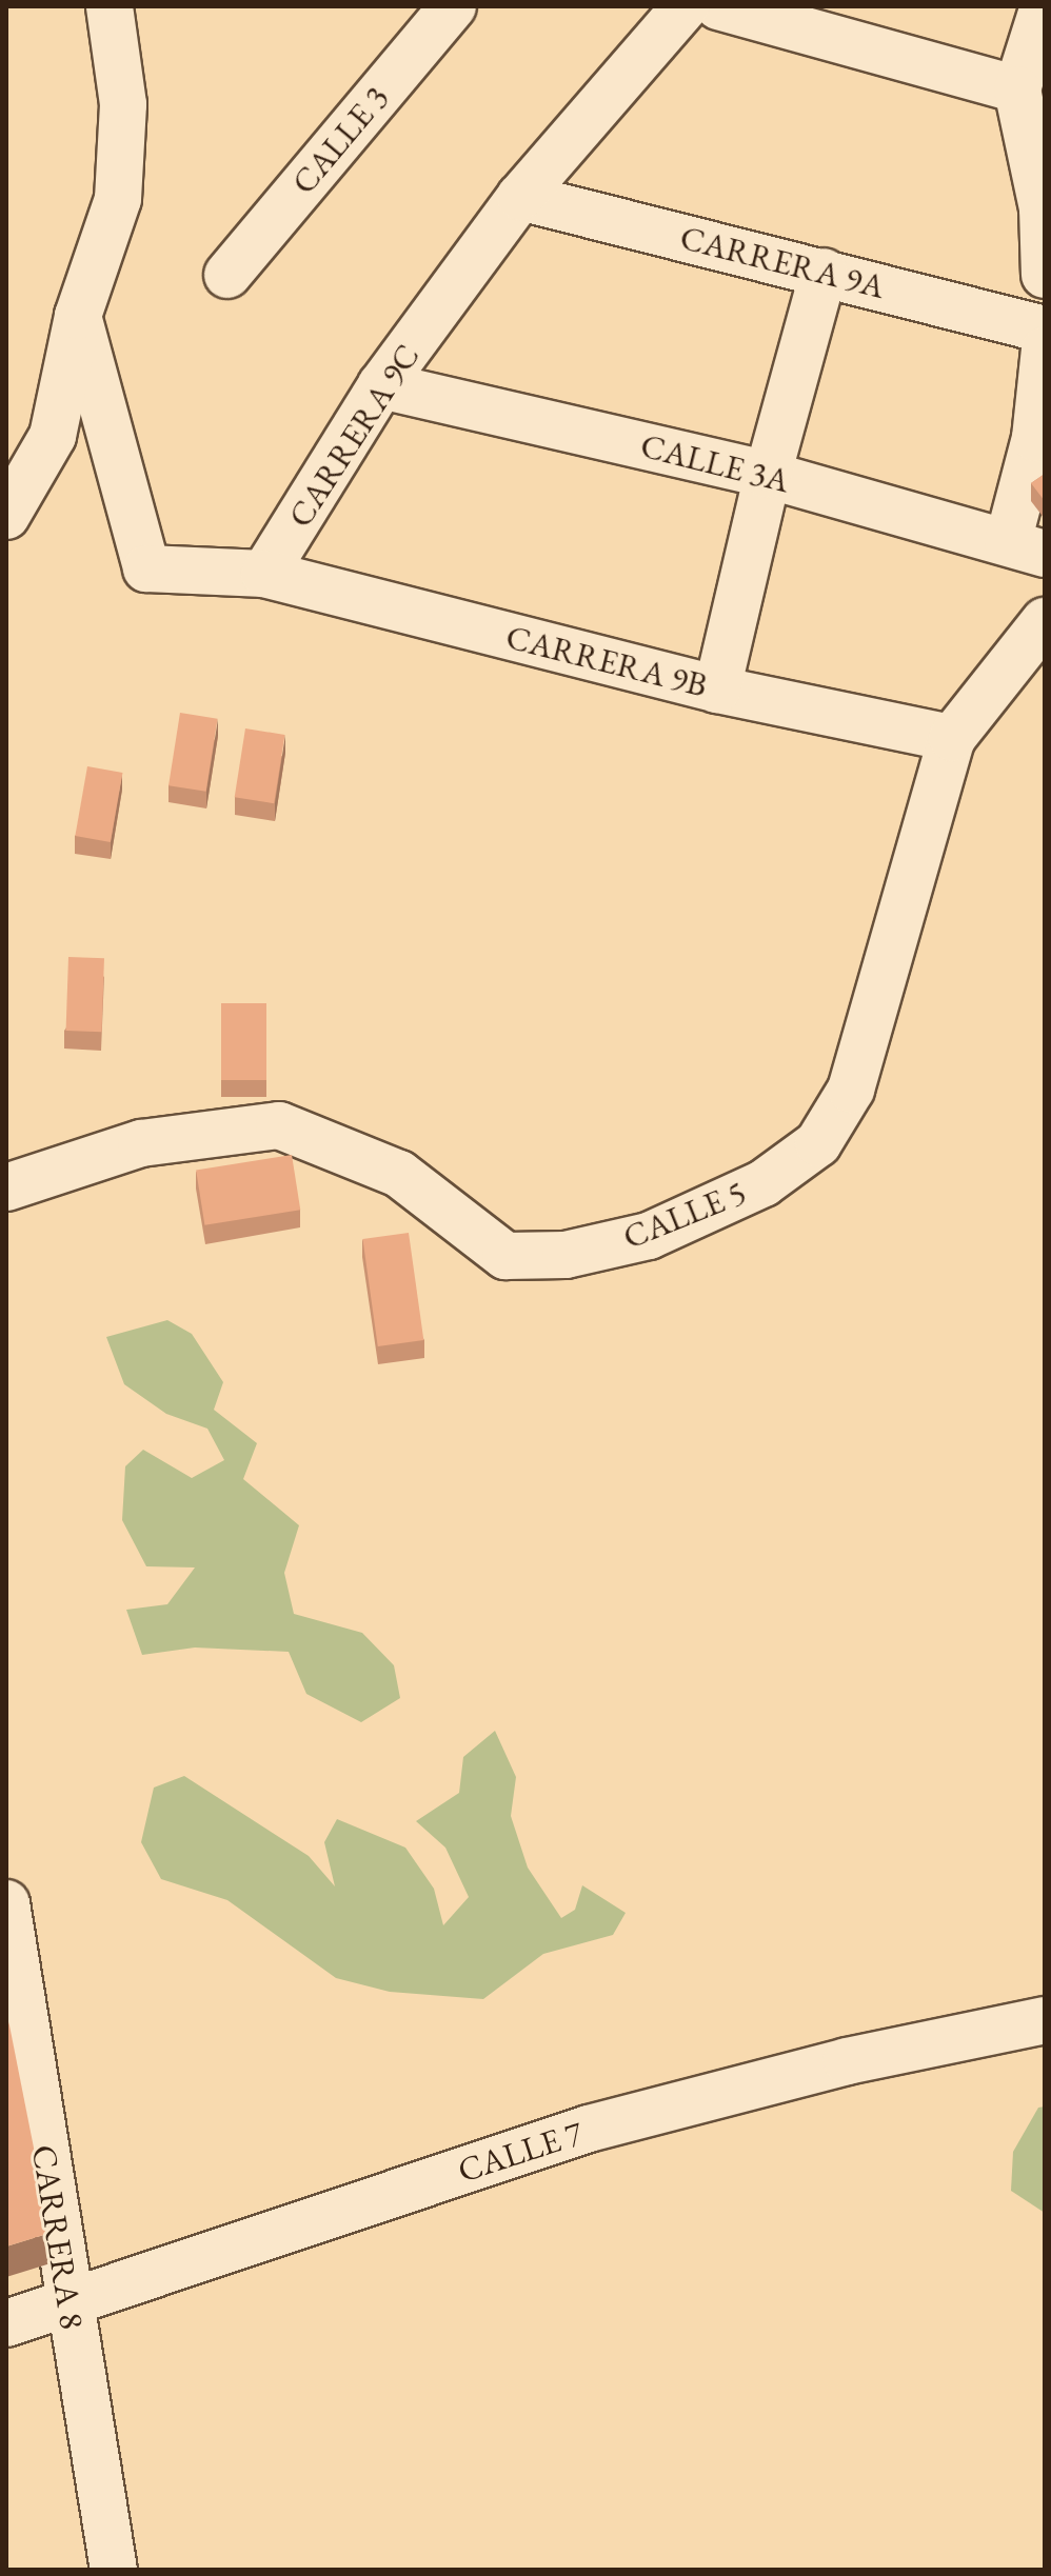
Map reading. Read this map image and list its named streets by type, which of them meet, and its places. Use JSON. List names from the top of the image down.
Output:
{
  "streets": {
    "street": [
      "CALLE 3",
      "CARRERA 9A",
      "CARRERA 9C",
      "CALLE 3A",
      "CARRERA 9B",
      "CALLE 5",
      "CALLE 7",
      "CARRERA 8"
    ]
  },
  "crossings": [
    ["CARRERA 9A", "CARRERA 9C"],
    ["CARRERA 9C", "CALLE 3A"],
    ["CARRERA 9C", "CARRERA 9B"],
    ["CARRERA 9B", "CALLE 5"],
    ["CALLE 7", "CARRERA 8"]
  ]
}
